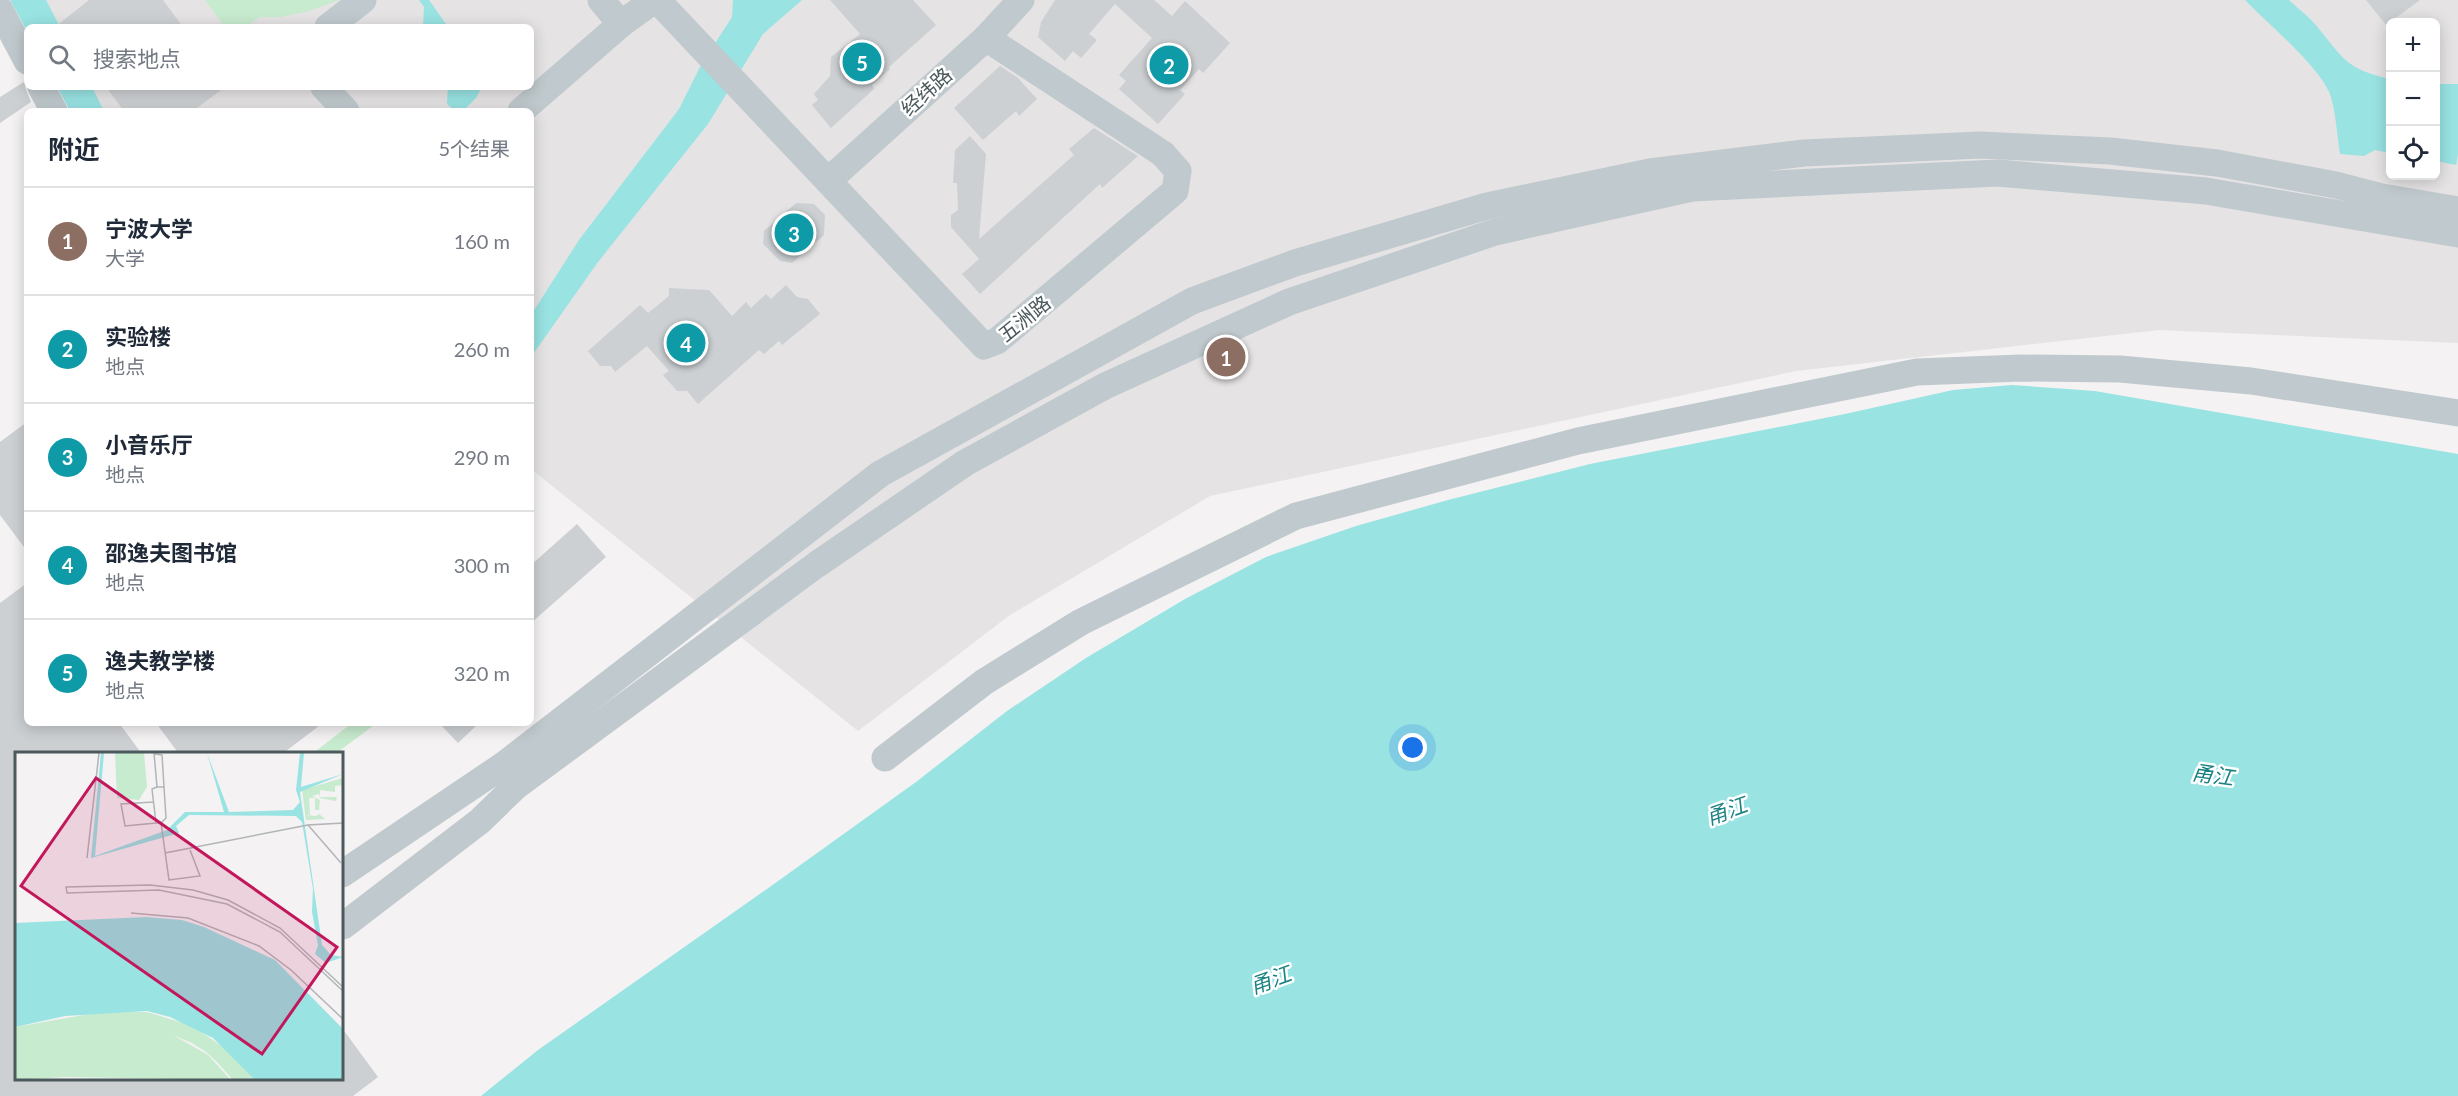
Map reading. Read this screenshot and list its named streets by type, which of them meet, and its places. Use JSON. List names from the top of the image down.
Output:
{
  "streets": {
    "street": ["经纬路", "五洲路"]
  },
  "crossings": [
    ["经纬路", "五洲路"]
  ],
  "water": ["甬江"],
  "page": {
    "map_buttons": ["+", "−"],
    "search": "搜索地点",
    "pins": [
      "5",
      "2",
      "3",
      "4",
      "1"
    ],
    "heading": ["附近", "5个结果"],
    "list": [
      {
        "mark": "1",
        "name": "宁波大学",
        "note": "大学",
        "value": "160 m"
      },
      {
        "mark": "2",
        "name": "实验楼",
        "note": "地点",
        "value": "260 m"
      },
      {
        "mark": "3",
        "name": "小音乐厅",
        "note": "地点",
        "value": "290 m"
      },
      {
        "mark": "4",
        "name": "邵逸夫图书馆",
        "note": "地点",
        "value": "300 m"
      },
      {
        "mark": "5",
        "name": "逸夫教学楼",
        "note": "地点",
        "value": "320 m"
      }
    ]
  }
}
